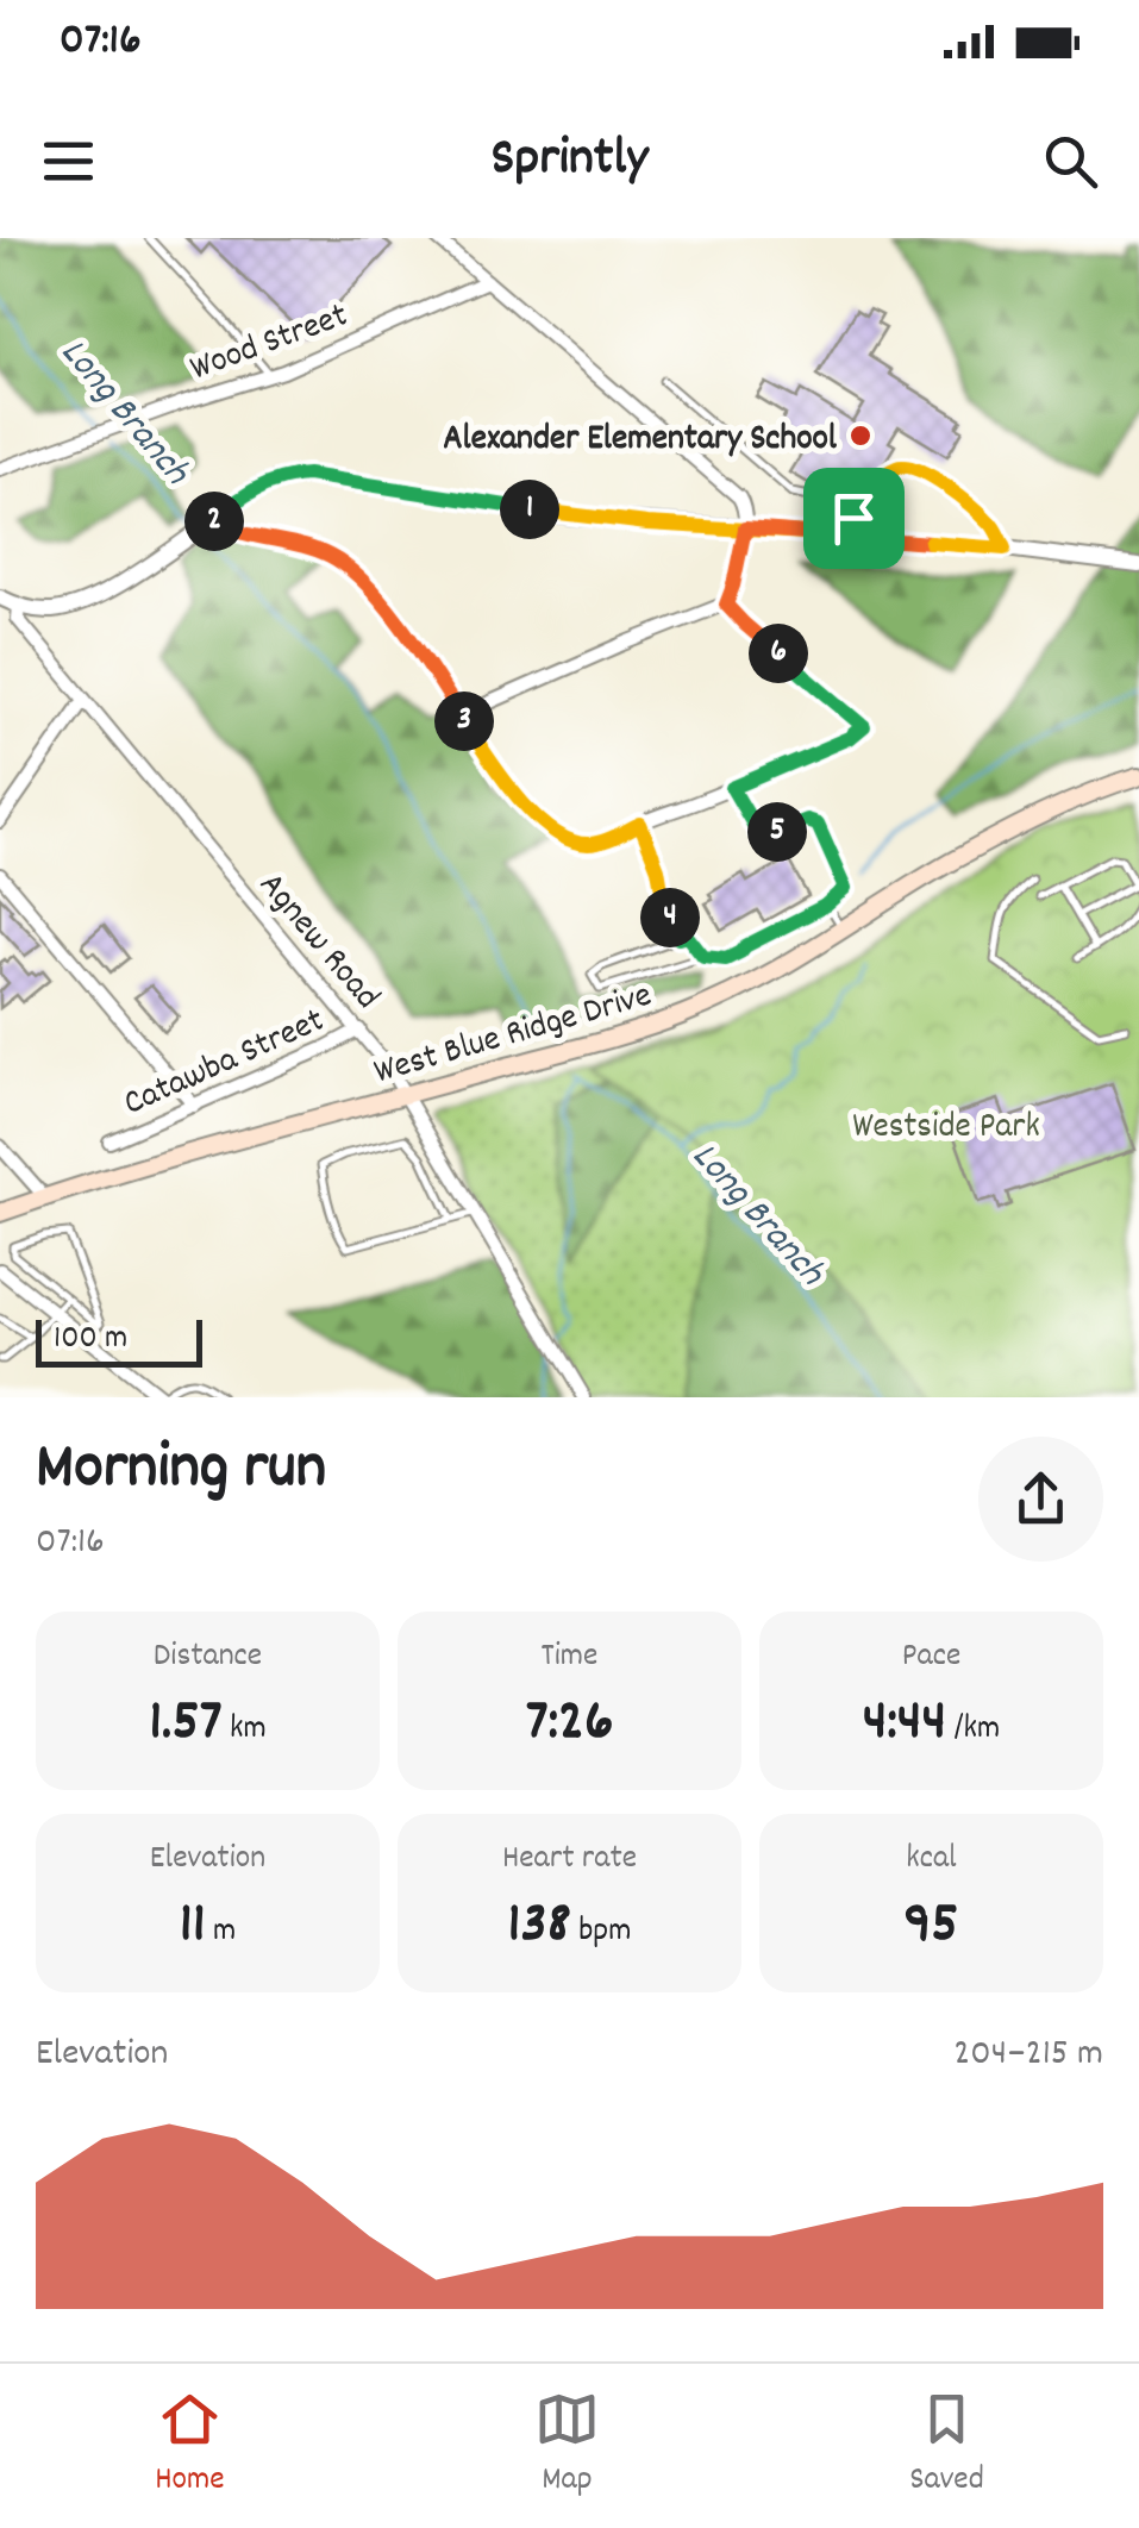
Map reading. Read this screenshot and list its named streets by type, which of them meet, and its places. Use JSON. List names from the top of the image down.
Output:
{
  "streets": {
    "main road": ["West Blue Ridge Drive"],
    "street": ["Wood Street", "Agnew Road", "Catawba Street"]
  },
  "crossings": [
    ["Agnew Road", "West Blue Ridge Drive"],
    ["Agnew Road", "Catawba Street"]
  ],
  "water": ["Long Branch"],
  "parks": ["Westside Park"],
  "places": ["Alexander Elementary School"],
  "scale_bar": "100 m",
  "page": {
    "status": "07:16",
    "header": "Sprintly",
    "pins": [
      "1",
      "2",
      "6",
      "3",
      "5",
      "4"
    ],
    "scale": "100 m",
    "heading": ["Morning run", "07:16"],
    "stats": [
      ["Distance", "1.57 km"],
      ["Time", "7:26"],
      ["Pace", "4:44 /km"],
      ["Elevation", "11 m"],
      ["Heart rate", "138 bpm"],
      ["kcal", "95"]
    ],
    "chart": ["Elevation", "204–215 m"],
    "tabs": ["Home", "Map", "Saved"]
  }
}
